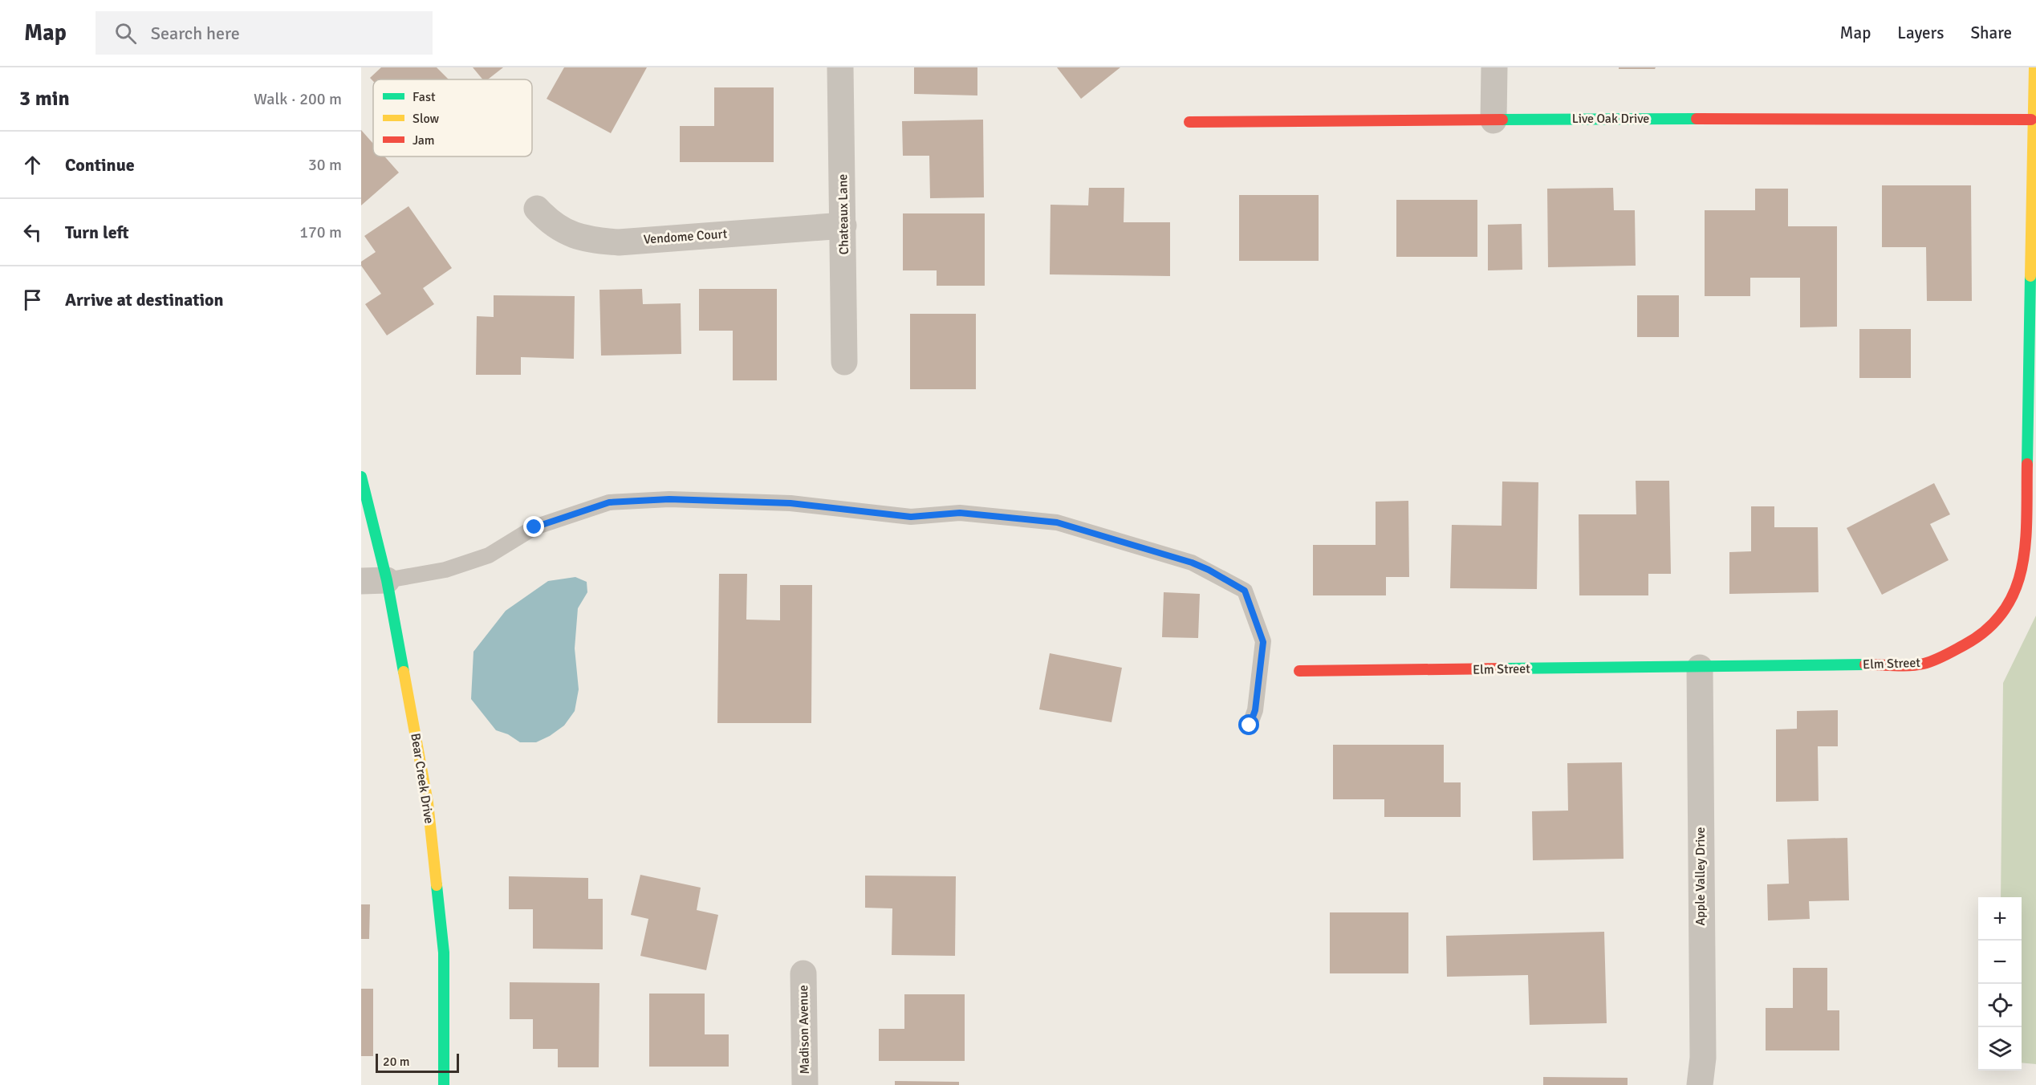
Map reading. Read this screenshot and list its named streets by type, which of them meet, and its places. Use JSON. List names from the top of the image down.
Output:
{
  "streets": {
    "street": [
      "Live Oak Drive",
      "Chateaux Lane",
      "Vendome Court",
      "Elm Street",
      "Bear Creek Drive",
      "Apple Valley Drive",
      "Madison Avenue"
    ]
  },
  "crossings": [
    ["Live Oak Drive", "Elm Street"],
    ["Chateaux Lane", "Vendome Court"],
    ["Elm Street", "Apple Valley Drive"]
  ],
  "legend": ["Fast", "Slow", "Jam"],
  "scale_bar": "20 m",
  "page": {
    "header": "Map",
    "search": "Search here",
    "nav": ["Map", "Layers", "Share"],
    "heading": ["3 min", "Walk · 200 m"],
    "list": [
      ["Continue", "30 m"],
      ["Turn left", "170 m"],
      "Arrive at destination"
    ],
    "map_buttons": ["+", "−"],
    "scale": "20 m"
  }
}
